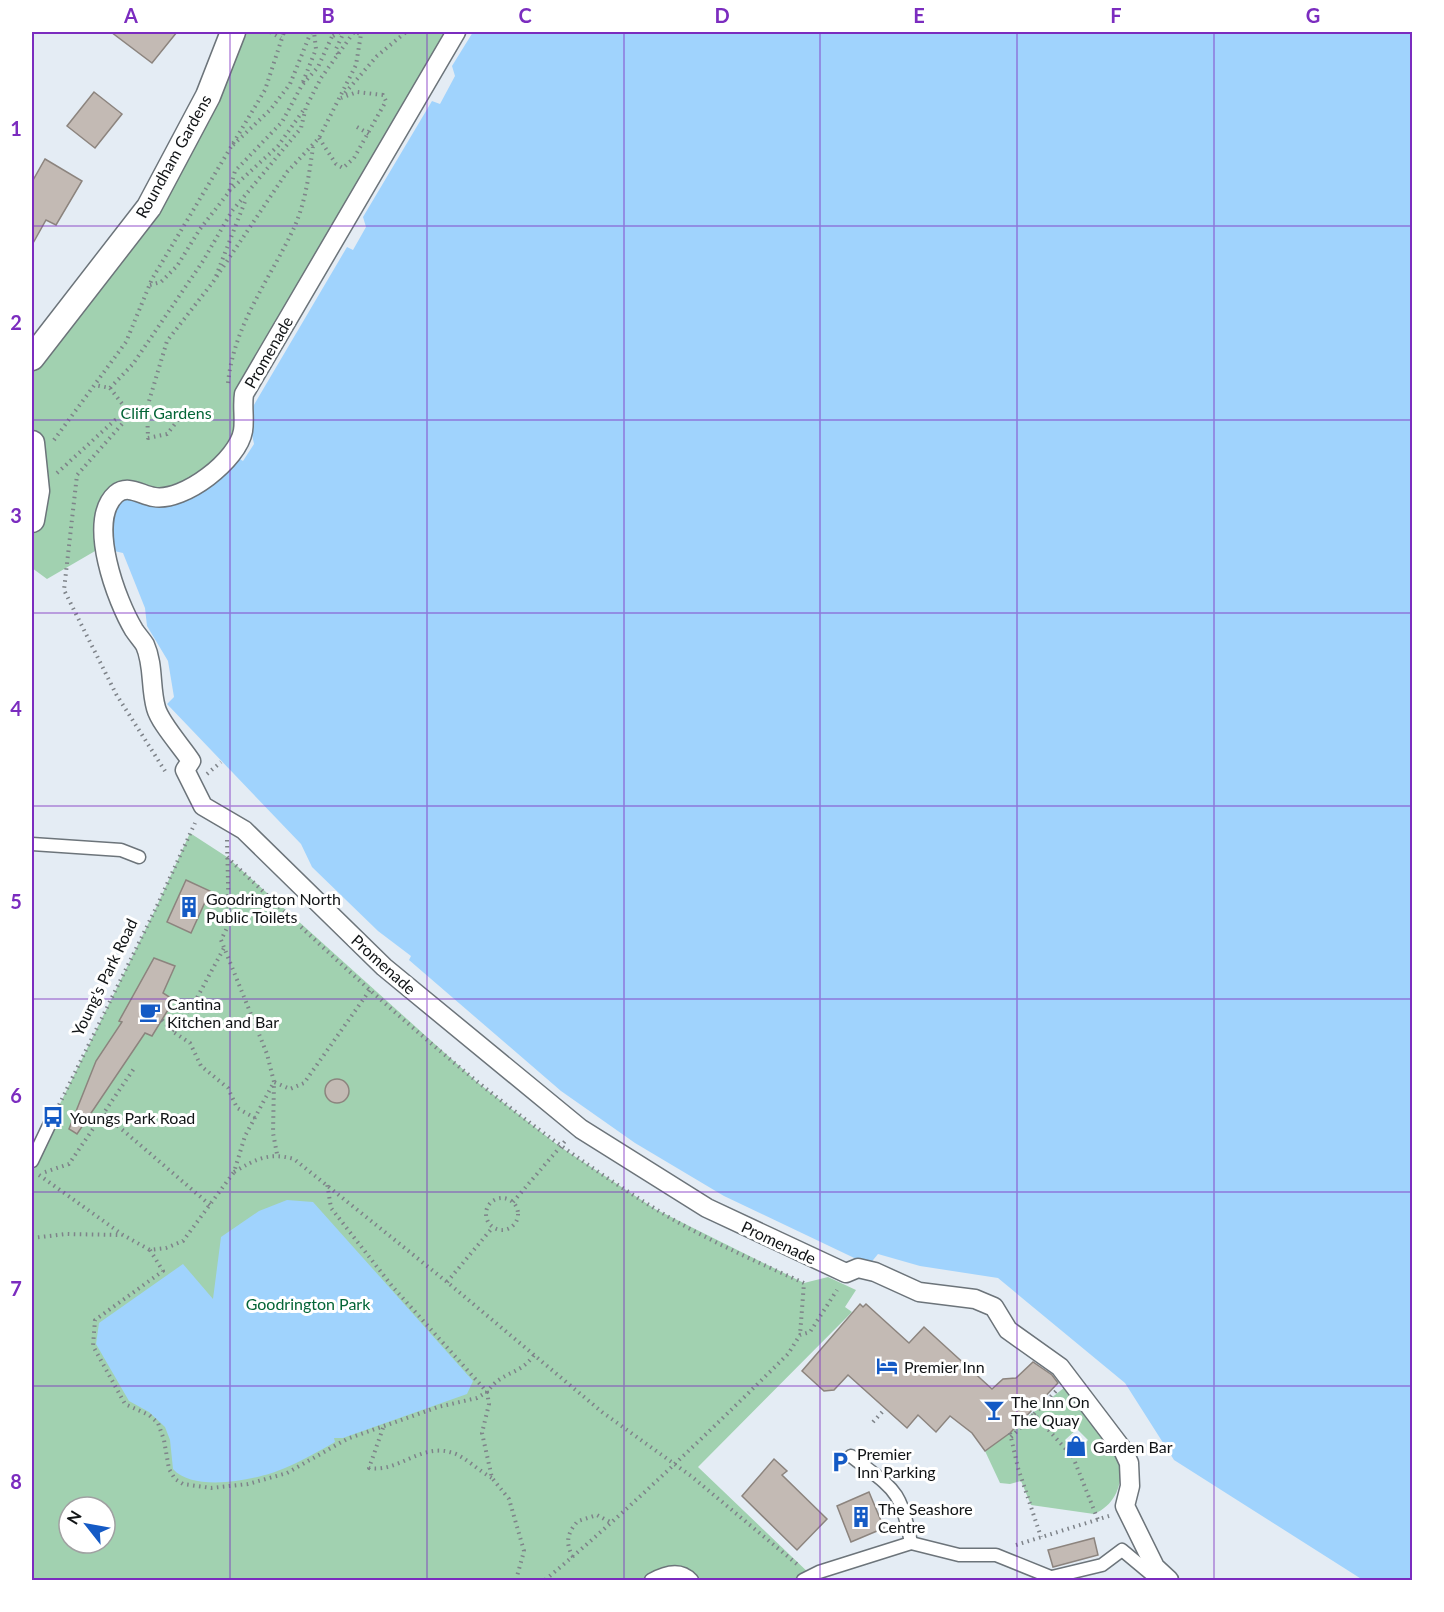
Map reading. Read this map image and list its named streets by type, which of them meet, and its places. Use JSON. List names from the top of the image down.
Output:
{
  "streets": {
    "street": ["Roundham Gardens", "Promenade"],
    "path": ["Young's Park Road"]
  },
  "crossings": [
    ["Promenade", "Young's Park Road"]
  ],
  "parks": ["Cliff Gardens", "Goodrington Park"],
  "places": {
    "building": ["Goodrington North Public Toilets", "The Seashore Centre"],
    "cafe": ["Cantina Kitchen and Bar"],
    "bus stop": ["Youngs Park Road"],
    "hotel": ["Premier Inn"],
    "bar": ["The Inn On The Quay"],
    "shop": ["Garden Bar"],
    "parking": ["Premier Inn Parking"]
  },
  "north": "top left",
  "grid": {
    "columns": [
      "A",
      "B",
      "C",
      "D",
      "E",
      "F",
      "G"
    ],
    "rows": [
      "1",
      "2",
      "3",
      "4",
      "5",
      "6",
      "7",
      "8"
    ]
  }
}
